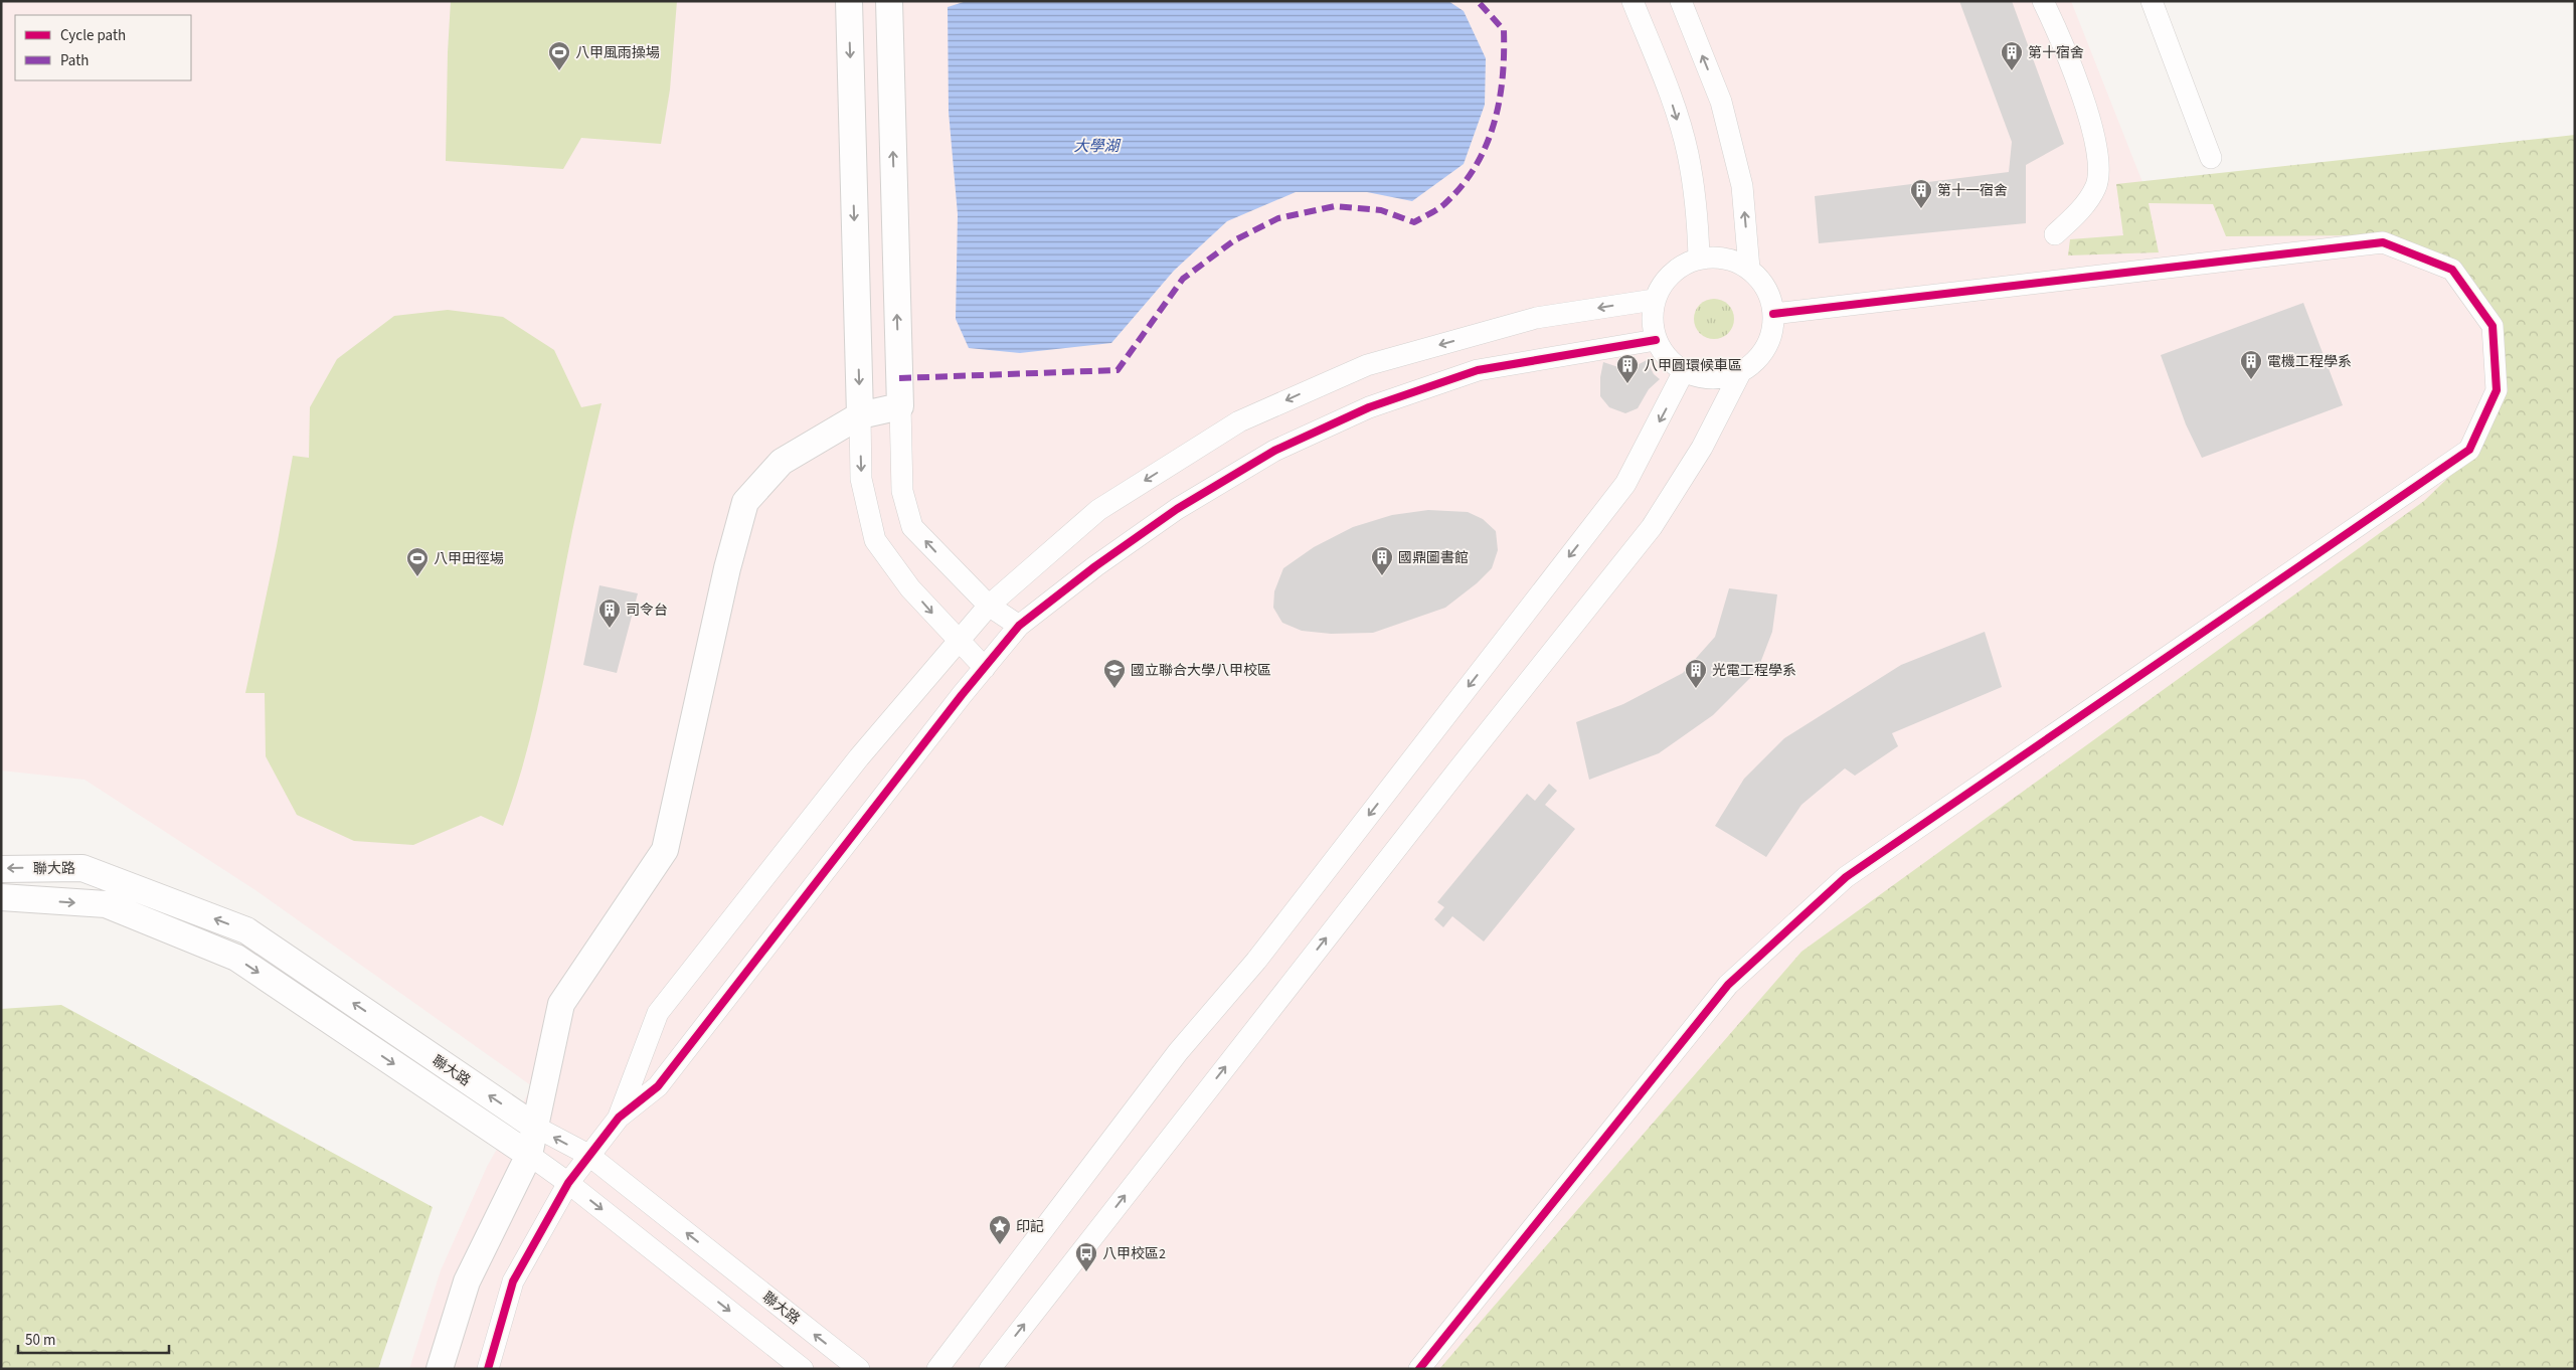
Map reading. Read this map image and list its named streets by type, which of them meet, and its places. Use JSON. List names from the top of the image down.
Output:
{
  "streets": {
    "street": ["聯大路"]
  },
  "water": ["大學湖"],
  "places": {
    "sports": ["八甲風雨操場", "八甲田徑場"],
    "building": [
      "第十宿舍",
      "第十一宿舍",
      "電機工程學系",
      "八甲圓環候車區",
      "國鼎圖書館",
      "司令台",
      "光電工程學系"
    ],
    "school or university": ["國立聯合大學八甲校區"],
    "place": ["印記"],
    "bus stop": ["八甲校區2"]
  },
  "legend": ["Cycle path", "Path"],
  "scale_bar": "50 m"
}
